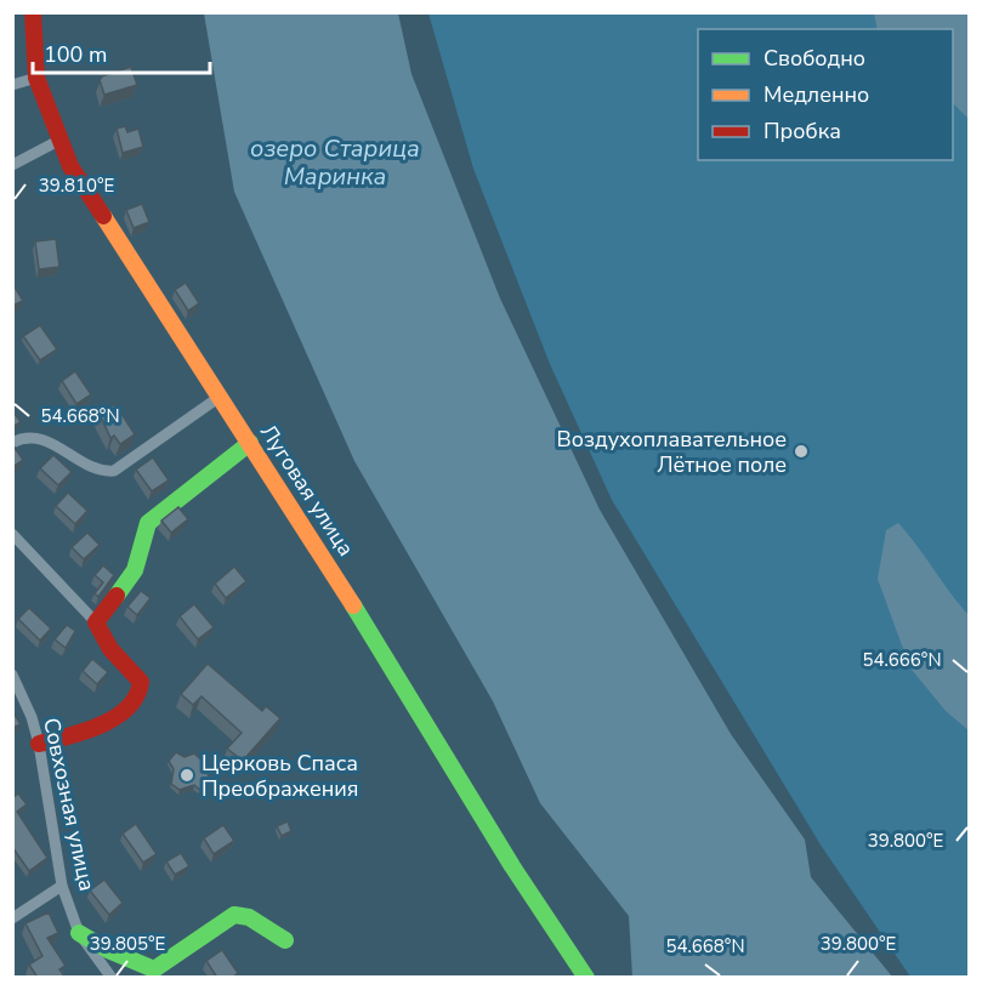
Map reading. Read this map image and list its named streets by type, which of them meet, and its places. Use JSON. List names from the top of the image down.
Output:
{
  "streets": {
    "street": ["Луговая улица", "Совхозная улица"]
  },
  "water": ["озеро Старица Маринка"],
  "places": ["Воздухоплавательное Лётное поле", "Церковь Спаса Преображения"],
  "legend": ["Свободно", "Медленно", "Пробка"],
  "scale_bar": "100 m",
  "coordinates": [
    "39.810°E",
    "54.668°N",
    "54.666°N",
    "39.800°E",
    "39.805°E"
  ]
}
